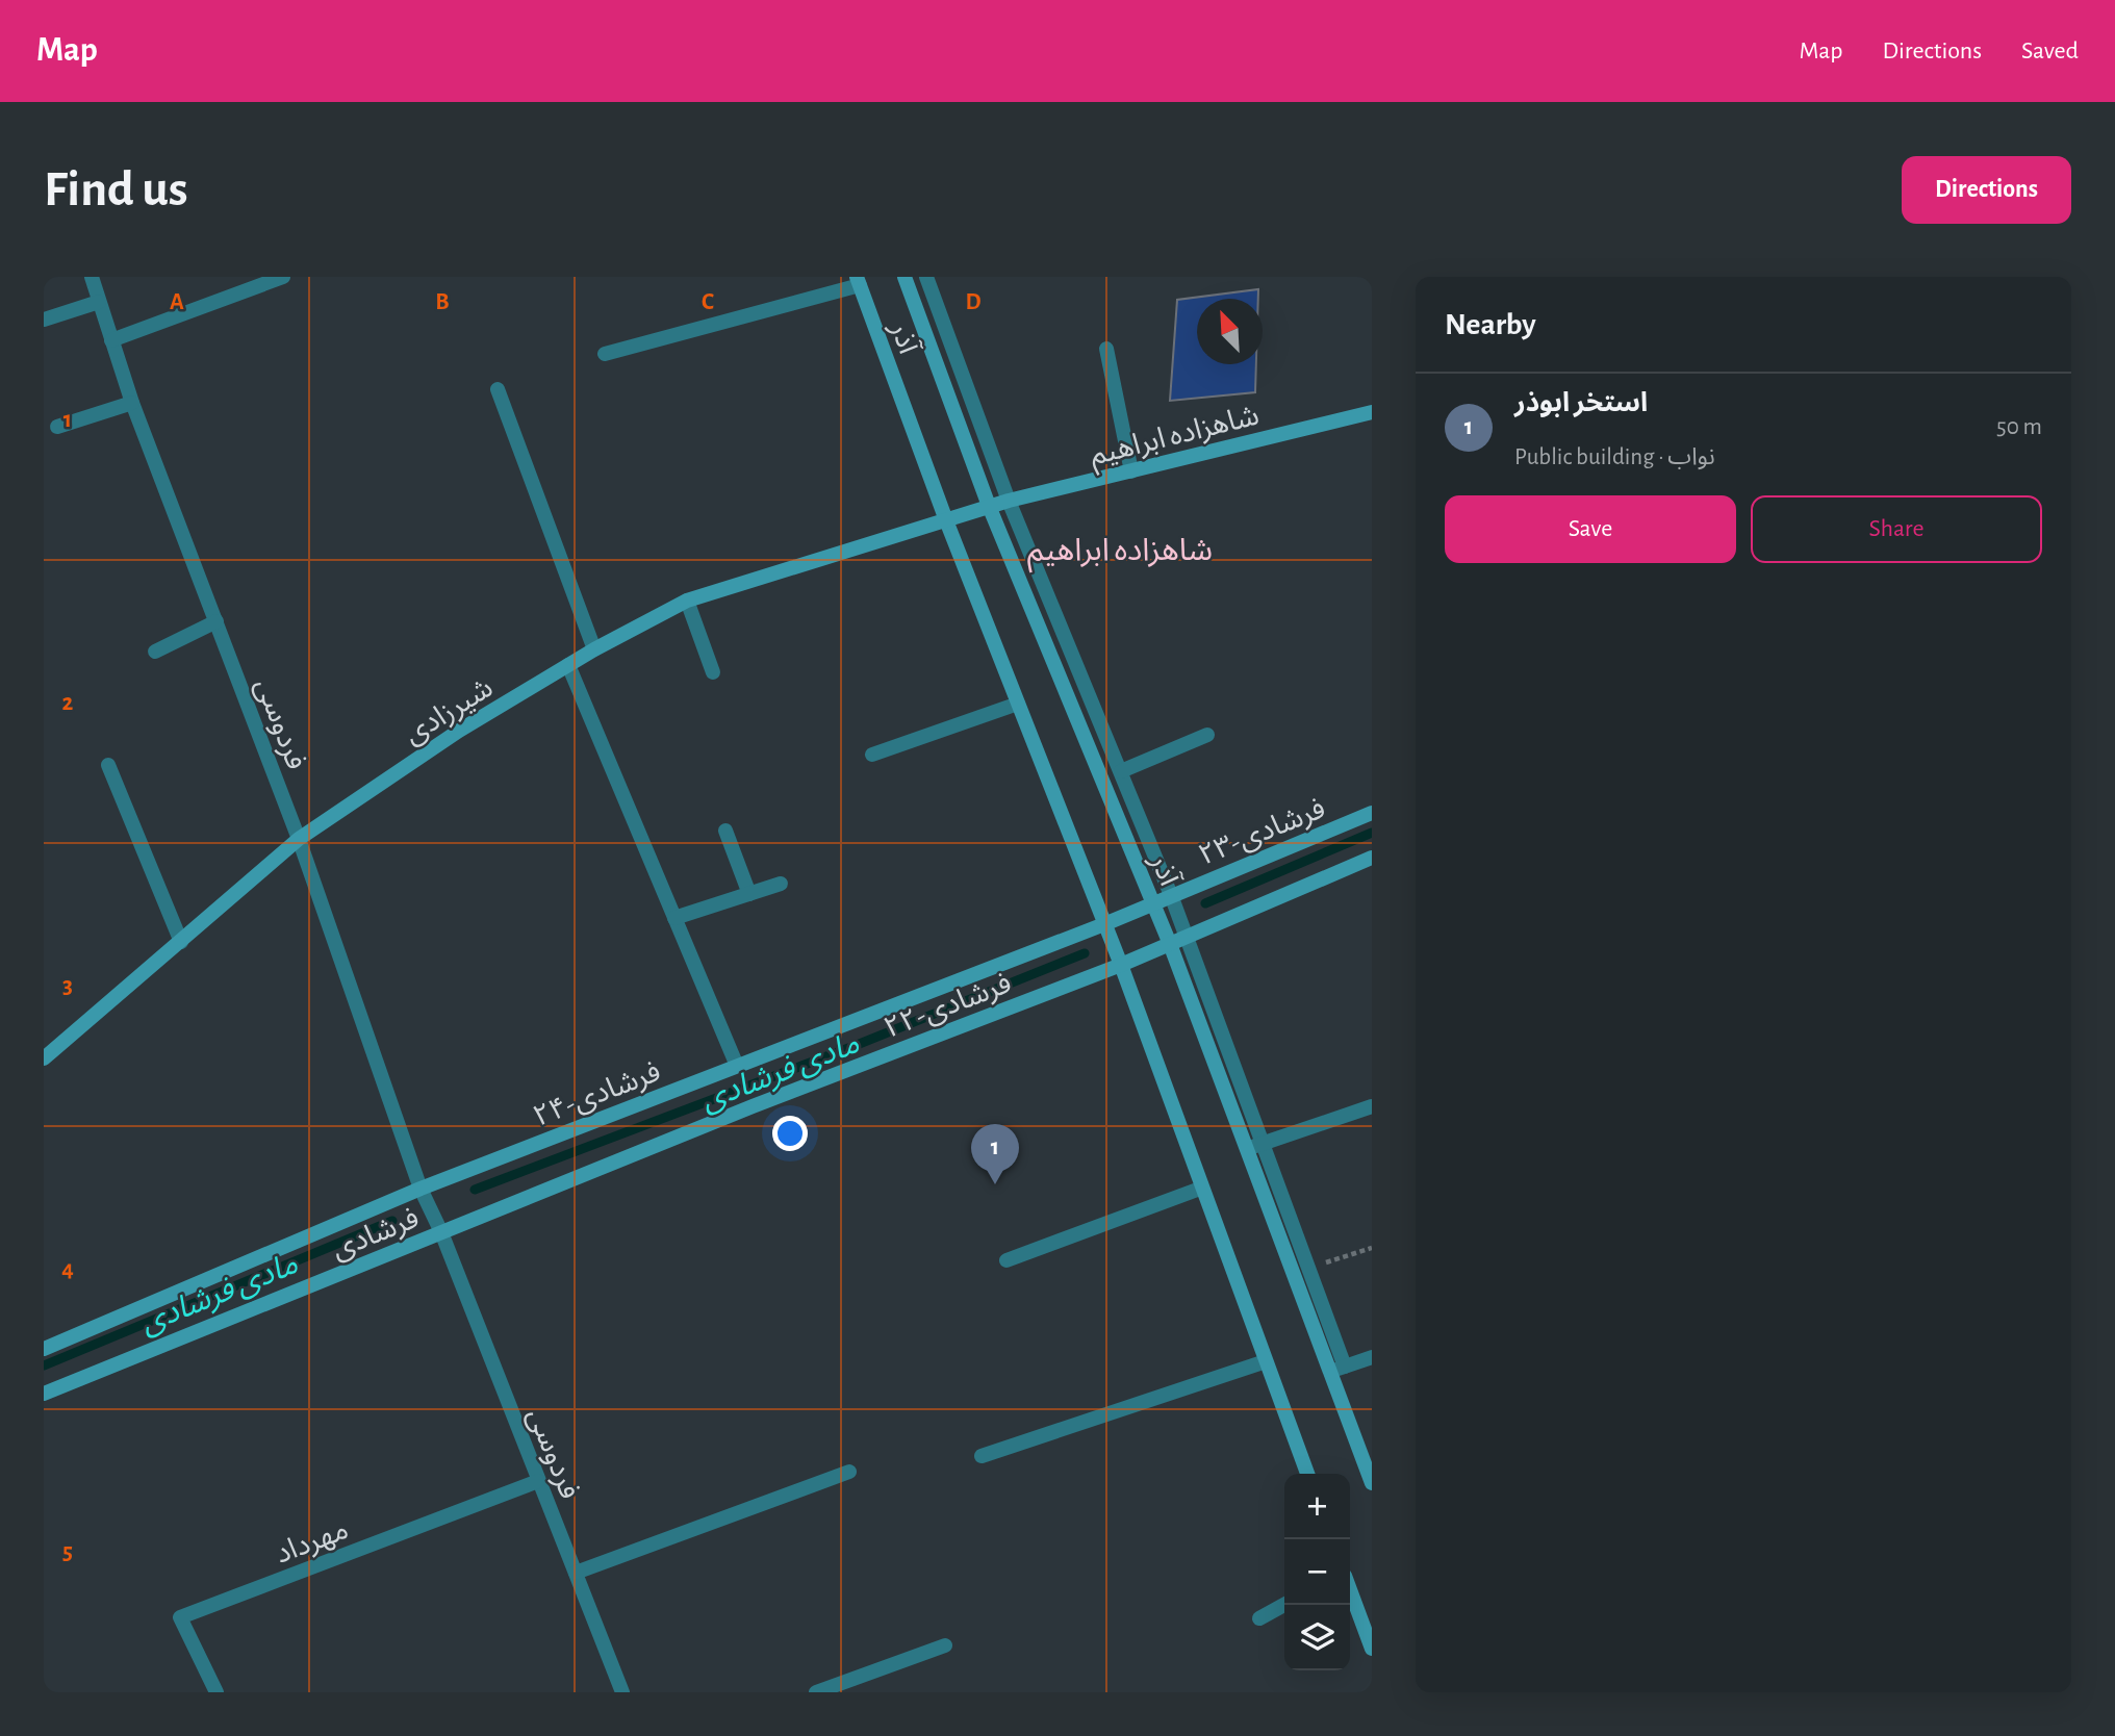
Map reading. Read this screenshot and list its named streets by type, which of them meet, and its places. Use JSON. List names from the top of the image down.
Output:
{
  "streets": {
    "street": [
      "آذر",
      "شاهزاده ابراهیم",
      "شیرزادی",
      "فردوسی",
      "۲۳-فرشادی",
      "۲۲-فرشادی",
      "۲۴-فرشادی",
      "فرشادی",
      "مهرداد"
    ]
  },
  "crossings": [
    ["آذر", "شاهزاده ابراهیم"],
    ["آذر", "شیرزادی"],
    ["آذر", "۲۳-فرشادی"],
    ["آذر", "۲۲-فرشادی"],
    ["آذر", "۲۴-فرشادی"],
    ["شاهزاده ابراهیم", "شیرزادی"],
    ["شیرزادی", "فردوسی"],
    ["فردوسی", "۲۲-فرشادی"],
    ["فردوسی", "۲۴-فرشادی"],
    ["فردوسی", "فرشادی"],
    ["فردوسی", "مهرداد"],
    ["۲۳-فرشادی", "۲۴-فرشادی"],
    ["۲۲-فرشادی", "فرشادی"]
  ],
  "districts": ["شاهزاده ابراهیم"],
  "water": ["مادی فرشادی"],
  "north": "top left",
  "page": {
    "header": "Map",
    "nav": ["Map", "Directions", "Saved"],
    "buttons": [
      "Directions",
      ["Save", "Share"]
    ],
    "title": "Find us",
    "heading": "Nearby",
    "list": [
      {
        "mark": "1",
        "name": "استخر ابوذر",
        "note": "Public building · نواب",
        "value": "50 m"
      }
    ],
    "pins": "1",
    "map_buttons": ["+", "−"]
  },
  "grid": {
    "columns": [
      "A",
      "B",
      "C",
      "D"
    ],
    "rows": [
      "1",
      "2",
      "3",
      "4",
      "5"
    ]
  }
}
